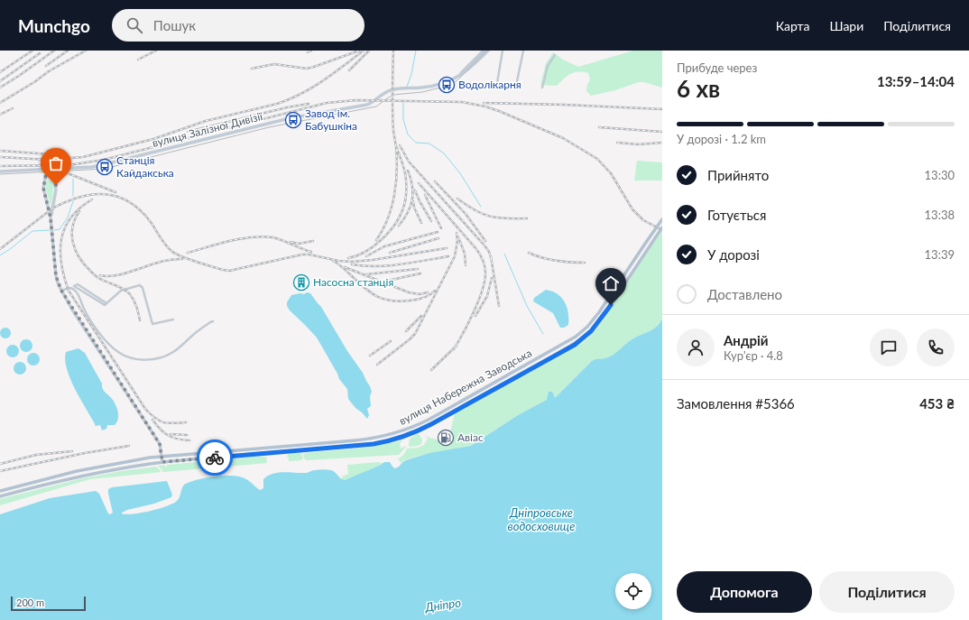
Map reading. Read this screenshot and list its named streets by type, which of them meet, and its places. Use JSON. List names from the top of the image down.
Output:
{
  "streets": {
    "main road": ["вулиця Набережна Заводська"],
    "street": ["вулиця Залізної Дивізії"]
  },
  "water": ["Дніпровське водосховище", "Дніпро"],
  "places": {
    "bus stop": ["Водолікарня", "Завод ім. Бабушкіна", "Станція Кайдакська"],
    "building": ["Насосна станція"],
    "fuel station": ["Авіас"]
  },
  "scale_bar": "200 m",
  "page": {
    "header": "Munchgo",
    "search": "Пошук",
    "nav": ["Карта", "Шари", "Поділитися"],
    "heading": ["6 хв", "Прибуде через", "13:59–14:04"],
    "panel": [
      "Андрій",
      "Кур’єр · 4.8",
      "Замовлення #5366",
      "453 ₴"
    ],
    "bar": "У дорозі · 1.2 km",
    "list": [
      ["Прийнято", "13:30"],
      ["Готується", "13:38"],
      ["У дорозі", "13:39"],
      "Доставлено"
    ],
    "buttons": ["Допомога", "Поділитися"],
    "scale": "200 m"
  }
}
